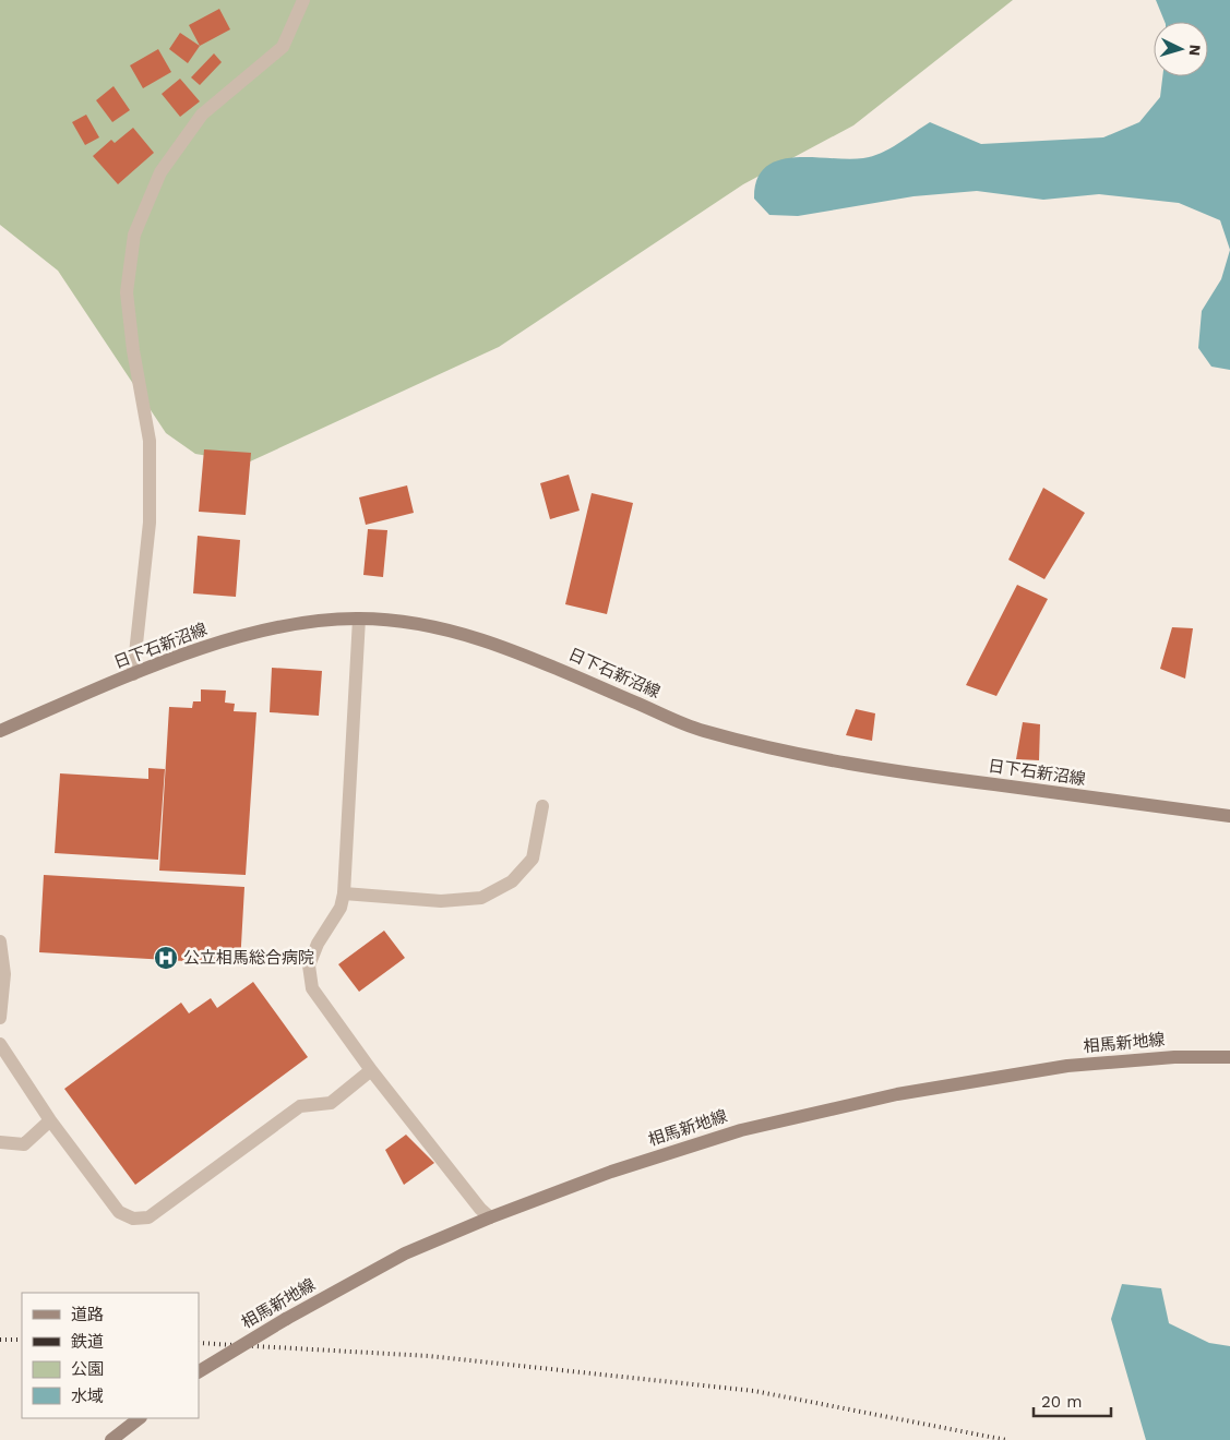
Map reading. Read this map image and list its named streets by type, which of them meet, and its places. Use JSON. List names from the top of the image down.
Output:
{
  "streets": {
    "main road": ["日下石新沼線", "相馬新地線"]
  },
  "places": {
    "hospital": ["公立相馬総合病院"]
  },
  "legend": [
    "道路",
    "鉄道",
    "公園",
    "水域"
  ],
  "scale_bar": "20 m",
  "north": "right"
}
